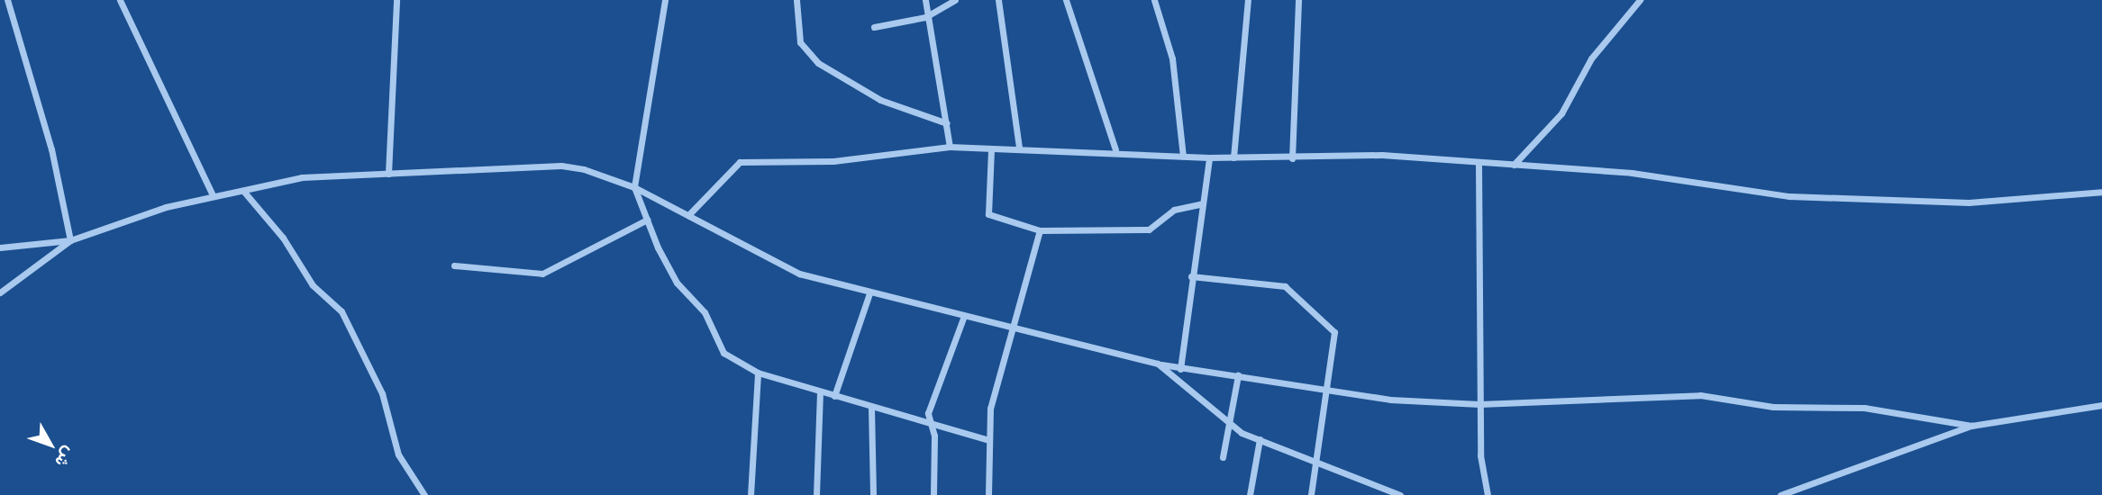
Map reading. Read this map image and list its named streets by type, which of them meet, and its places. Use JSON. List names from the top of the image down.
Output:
{
  "north": "bottom right"
}
